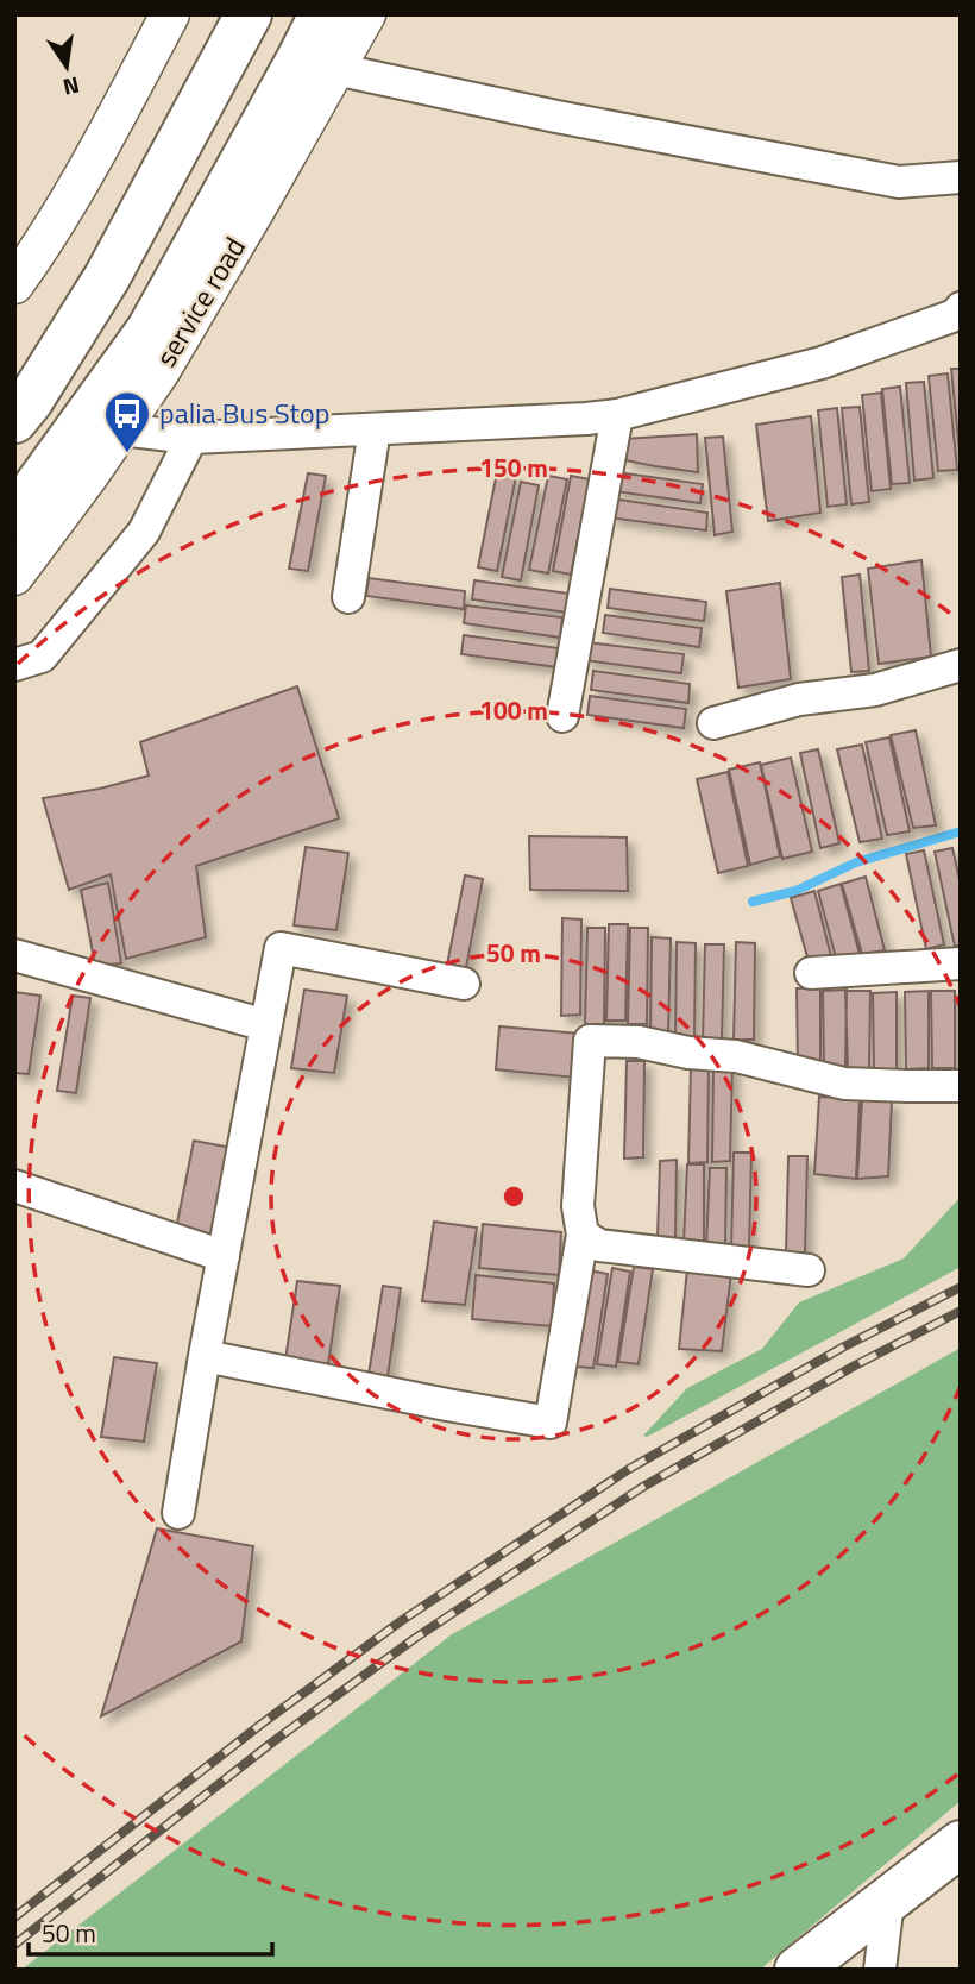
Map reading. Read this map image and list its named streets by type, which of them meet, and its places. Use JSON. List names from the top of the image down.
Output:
{
  "streets": {
    "street": ["service road"]
  },
  "places": {
    "bus stop": ["palia Bus Stop"]
  },
  "scale_bar": "50 m",
  "north": "bottom",
  "rings": ["150 m", "100 m", "50 m"]
}
